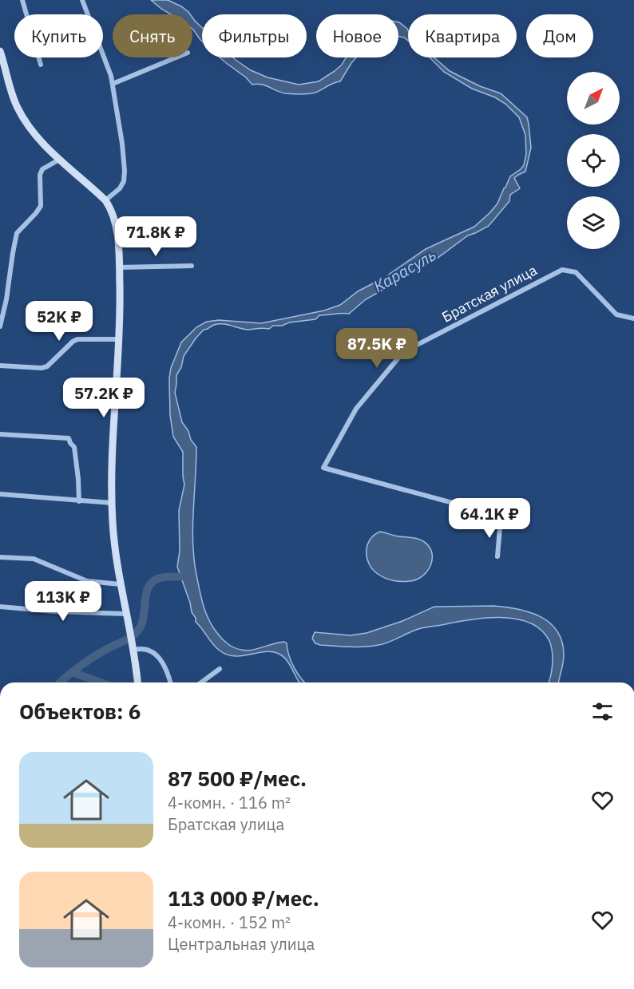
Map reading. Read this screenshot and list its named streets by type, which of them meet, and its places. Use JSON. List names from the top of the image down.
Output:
{
  "streets": {
    "street": ["Братская улица"]
  },
  "water": ["Карасуль"],
  "north": "top right",
  "page": {
    "chip": [
      "Купить",
      "Снять",
      "Фильтры",
      "Новое",
      "Квартира",
      "Дом"
    ],
    "price": [
      "71.8K ₽",
      "52K ₽",
      "87.5K ₽",
      "57.2K ₽",
      "64.1K ₽",
      "113K ₽"
    ],
    "heading": "Объектов: 6",
    "list": [
      {
        "name": "87 500 ₽/мес.",
        "note": "4-комн. · 116 m² · Братская улица"
      },
      {
        "name": "113 000 ₽/мес.",
        "note": "4-комн. · 152 m² · Центральная улица"
      }
    ]
  }
}
